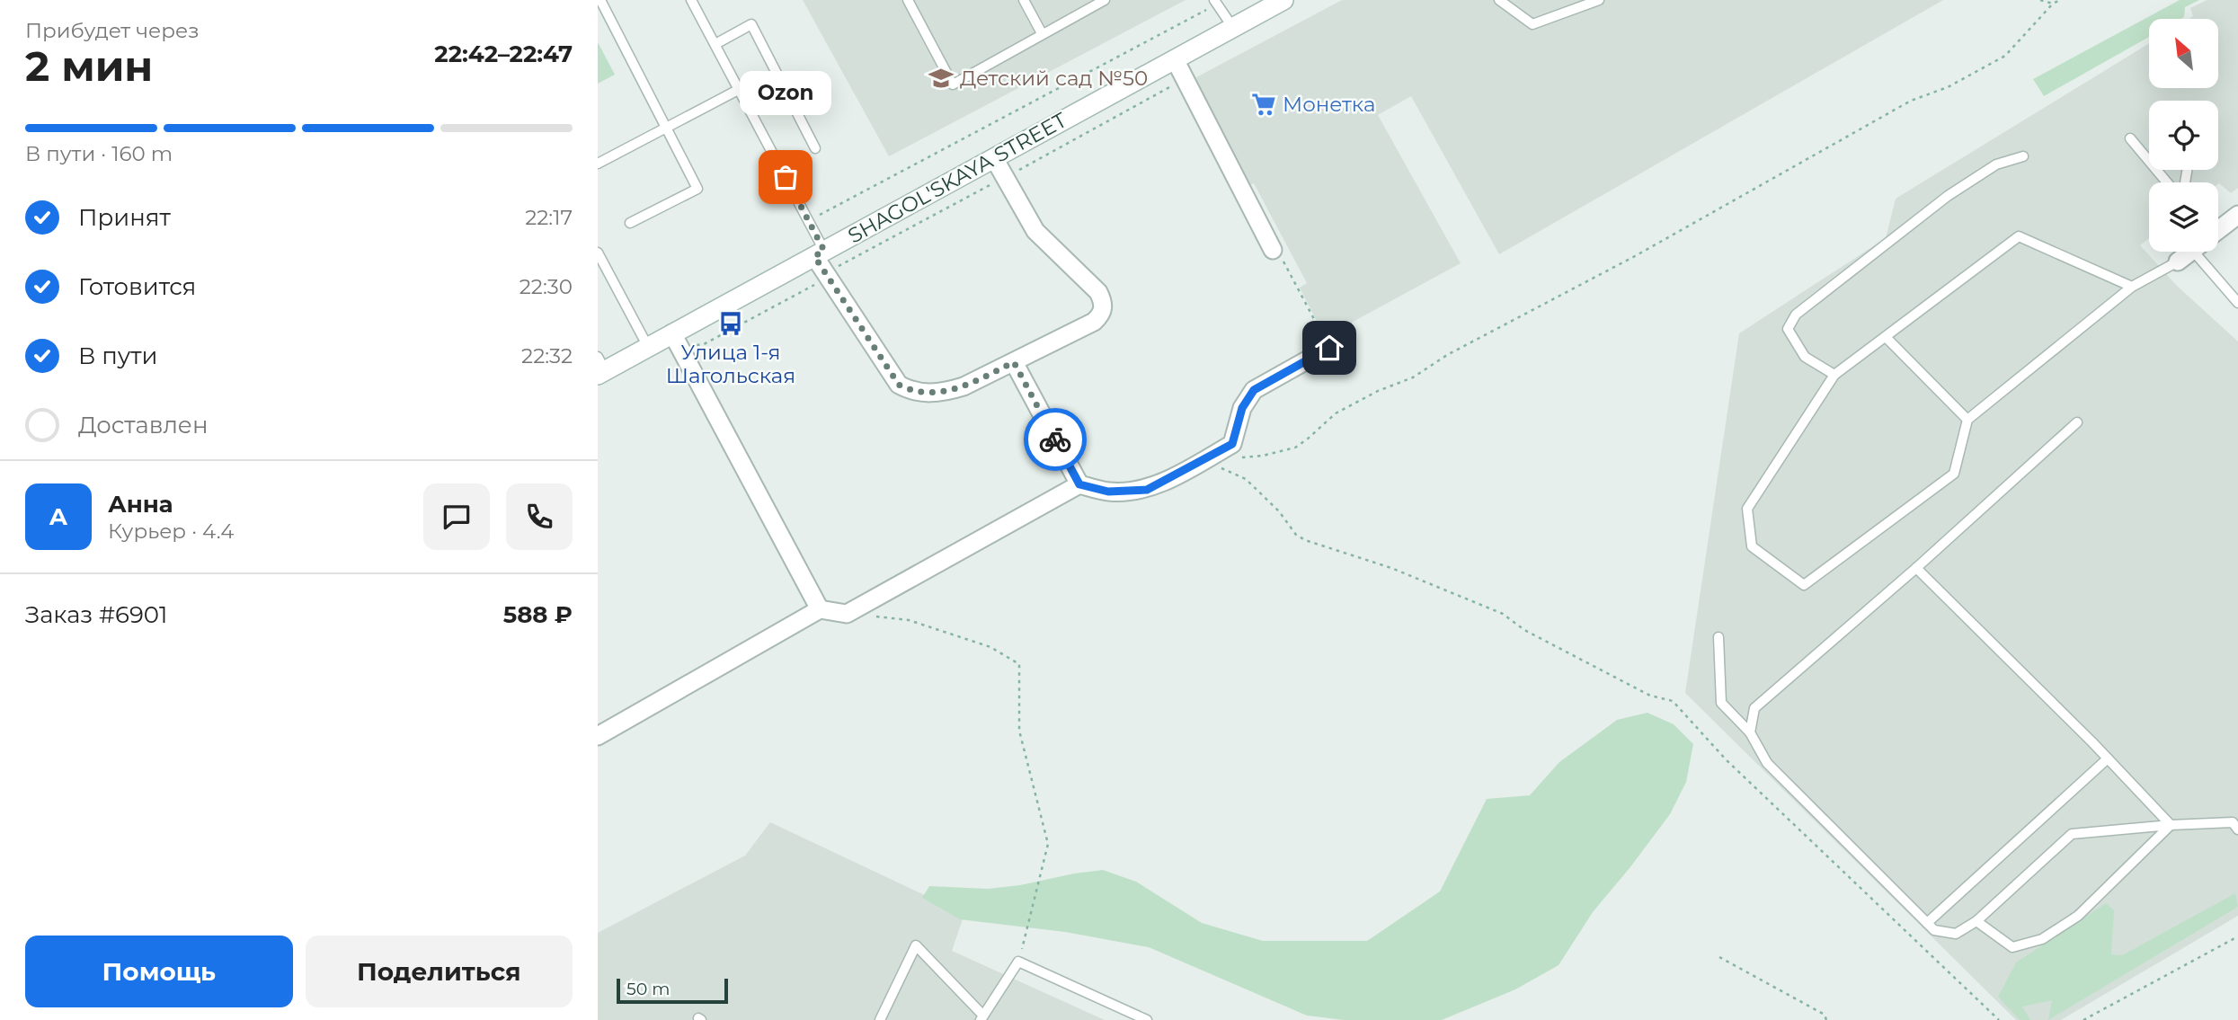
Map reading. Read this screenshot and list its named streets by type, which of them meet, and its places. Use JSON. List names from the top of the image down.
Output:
{
  "streets": {
    "main road": ["SHAGOL'SKAYA STREET"]
  },
  "places": {
    "school or university": ["Детский сад №50"],
    "supermarket": ["Монетка"],
    "other": ["Ozon"],
    "bus stop": ["Улица 1-я Шагольская"]
  },
  "scale_bar": "50 m",
  "north": "top left",
  "page": {
    "heading": ["2 мин", "Прибудет через", "22:42–22:47"],
    "panel": [
      "Анна",
      "Курьер · 4.4",
      "Заказ #6901",
      "588 ₽"
    ],
    "bubble": "Ozon",
    "bar": "В пути · 160 m",
    "list": [
      ["Принят", "22:17"],
      ["Готовится", "22:30"],
      ["В пути", "22:32"],
      "Доставлен"
    ],
    "round": "А",
    "buttons": ["Помощь", "Поделиться"],
    "scale": "50 m"
  }
}
